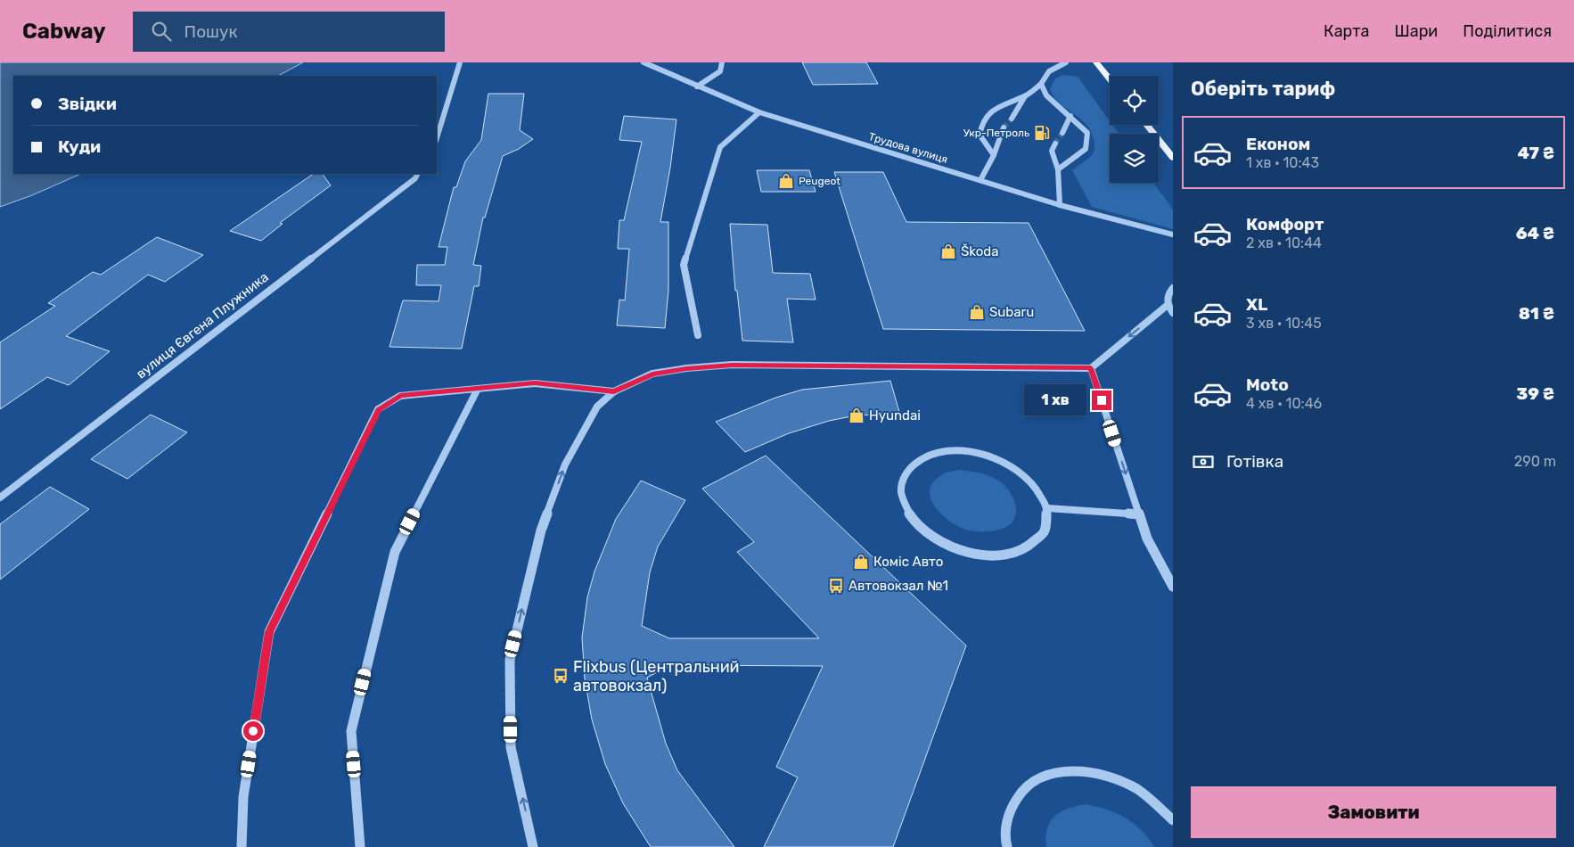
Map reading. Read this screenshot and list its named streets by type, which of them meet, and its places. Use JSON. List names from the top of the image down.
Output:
{
  "streets": {
    "street": ["Трудова вулиця", "вулиця Євгена Плужника"]
  },
  "places": {
    "fuel station": ["Укр-Петроль"],
    "shop": [
      "Peugeot",
      "Škoda",
      "Subaru",
      "Hyundai",
      "Коміс Авто"
    ],
    "bus stop": ["Автовокзал №1", "Flixbus (Центральний автовокзал)"]
  },
  "page": {
    "header": "Cabway",
    "search": "Пошук",
    "nav": ["Карта", "Шари", "Поділитися"],
    "heading": "Оберіть тариф",
    "banner": ["Звідки", "Куди"],
    "list": [
      {
        "name": "Економ",
        "note": "1 хв · 10:43",
        "value": "47 ₴"
      },
      {
        "name": "Комфорт",
        "note": "2 хв · 10:44",
        "value": "64 ₴"
      },
      {
        "name": "XL",
        "note": "3 хв · 10:45",
        "value": "81 ₴"
      },
      {
        "name": "Moto",
        "note": "4 хв · 10:46",
        "value": "39 ₴"
      }
    ],
    "bubble": "1 хв",
    "pay": ["Готівка", "290 m"],
    "buttons": "Замовити"
  }
}
